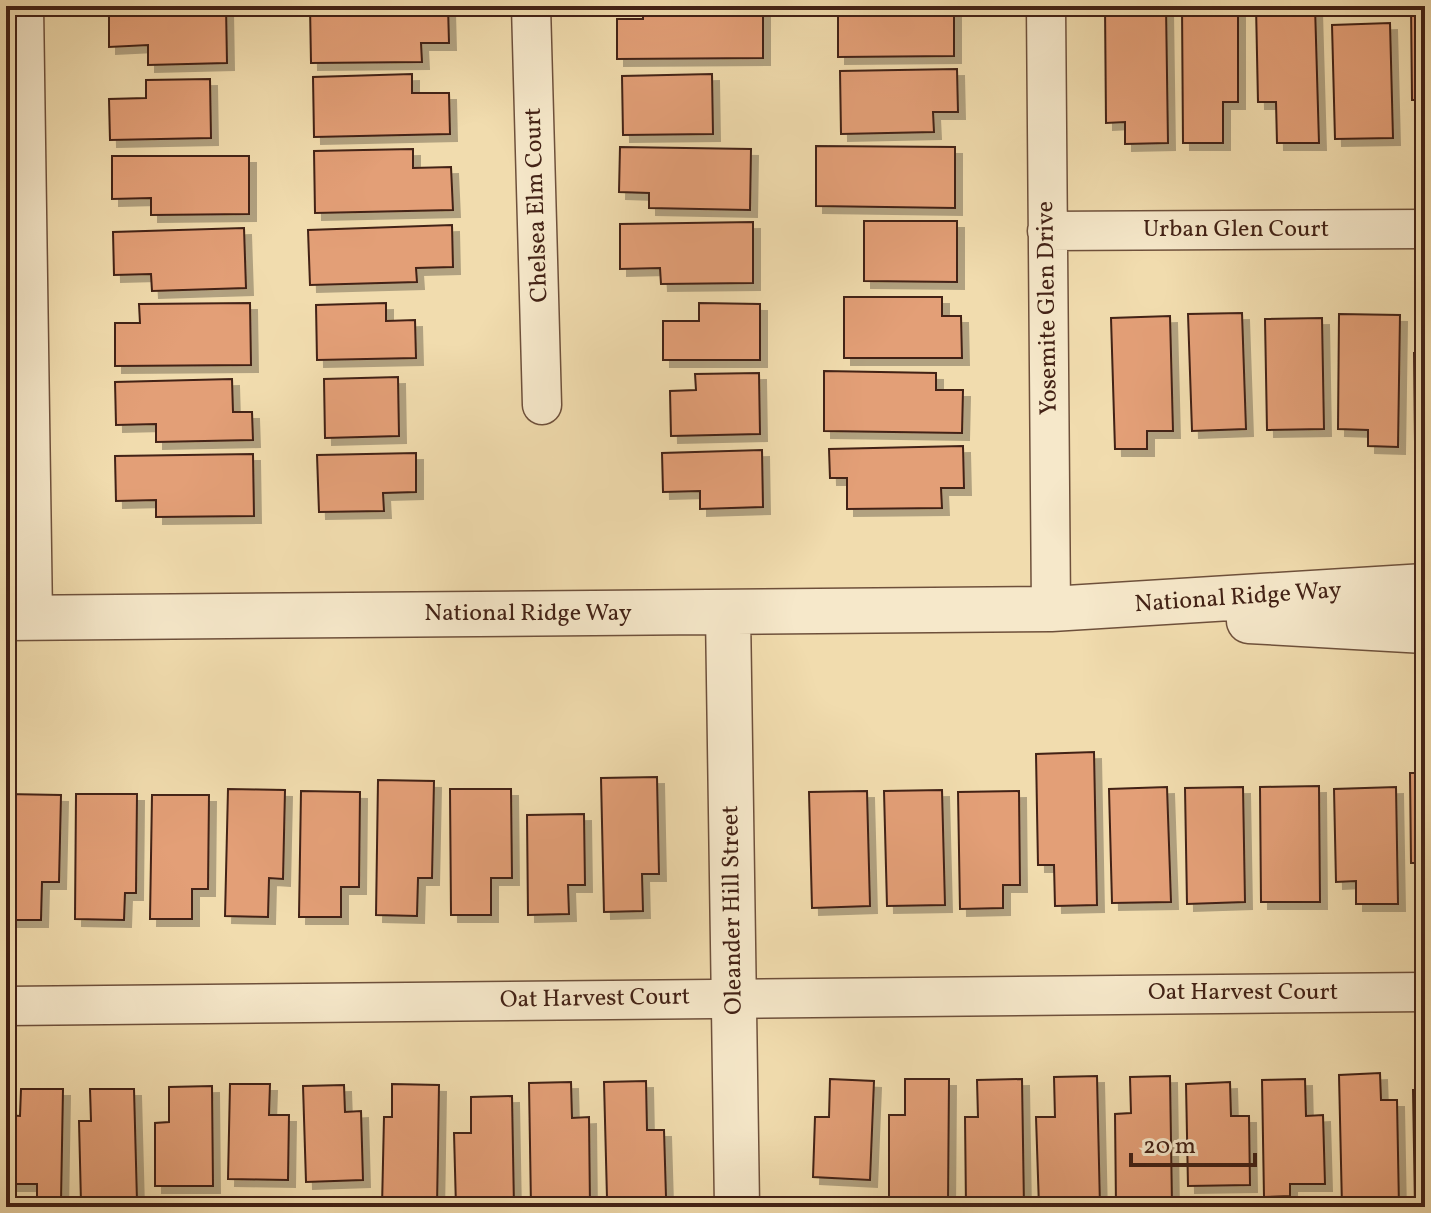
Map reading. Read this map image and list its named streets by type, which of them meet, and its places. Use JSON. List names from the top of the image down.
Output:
{
  "streets": {
    "street": [
      "Chelsea Elm Court",
      "Urban Glen Court",
      "Yosemite Glen Drive",
      "National Ridge Way",
      "Oleander Hill Street",
      "Oat Harvest Court"
    ]
  },
  "crossings": [
    ["Urban Glen Court", "Yosemite Glen Drive"],
    ["Yosemite Glen Drive", "National Ridge Way"],
    ["National Ridge Way", "Oleander Hill Street"],
    ["Oleander Hill Street", "Oat Harvest Court"]
  ],
  "scale_bar": "20 m"
}
